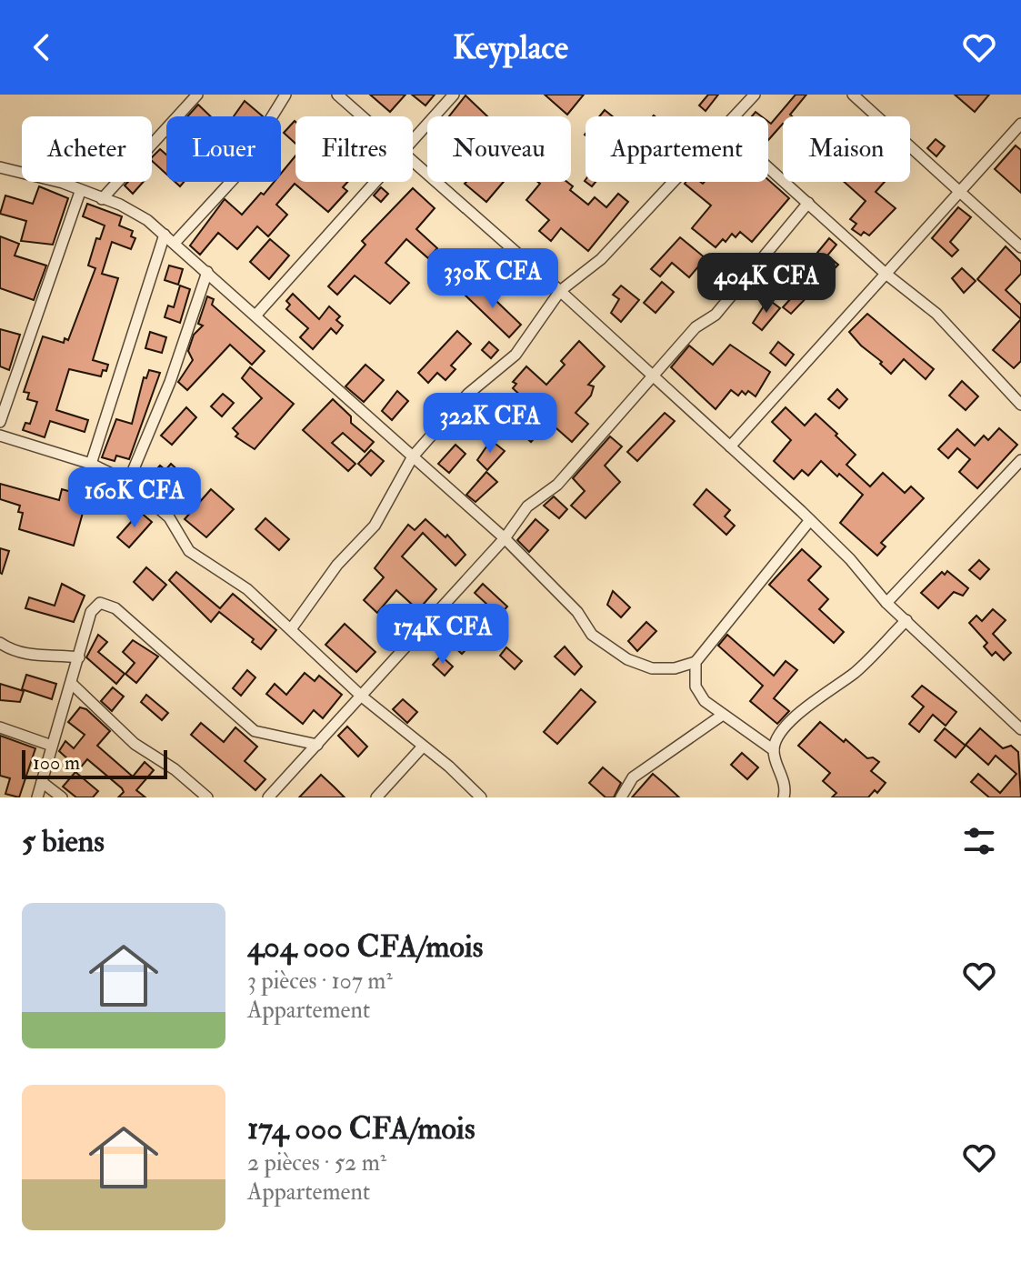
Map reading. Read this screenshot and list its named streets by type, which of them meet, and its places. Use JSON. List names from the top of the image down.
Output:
{
  "scale_bar": "100 m",
  "page": {
    "header": "Keyplace",
    "chip": [
      "Acheter",
      "Louer",
      "Filtres",
      "Nouveau",
      "Appartement",
      "Maison"
    ],
    "price": [
      "330K CFA",
      "404K CFA",
      "322K CFA",
      "160K CFA",
      "174K CFA"
    ],
    "scale": "100 m",
    "heading": "5 biens",
    "list": [
      {
        "name": "404 000 CFA/mois",
        "note": "3 pièces · 107 m² · Appartement"
      },
      {
        "name": "174 000 CFA/mois",
        "note": "2 pièces · 52 m² · Appartement"
      }
    ]
  }
}
